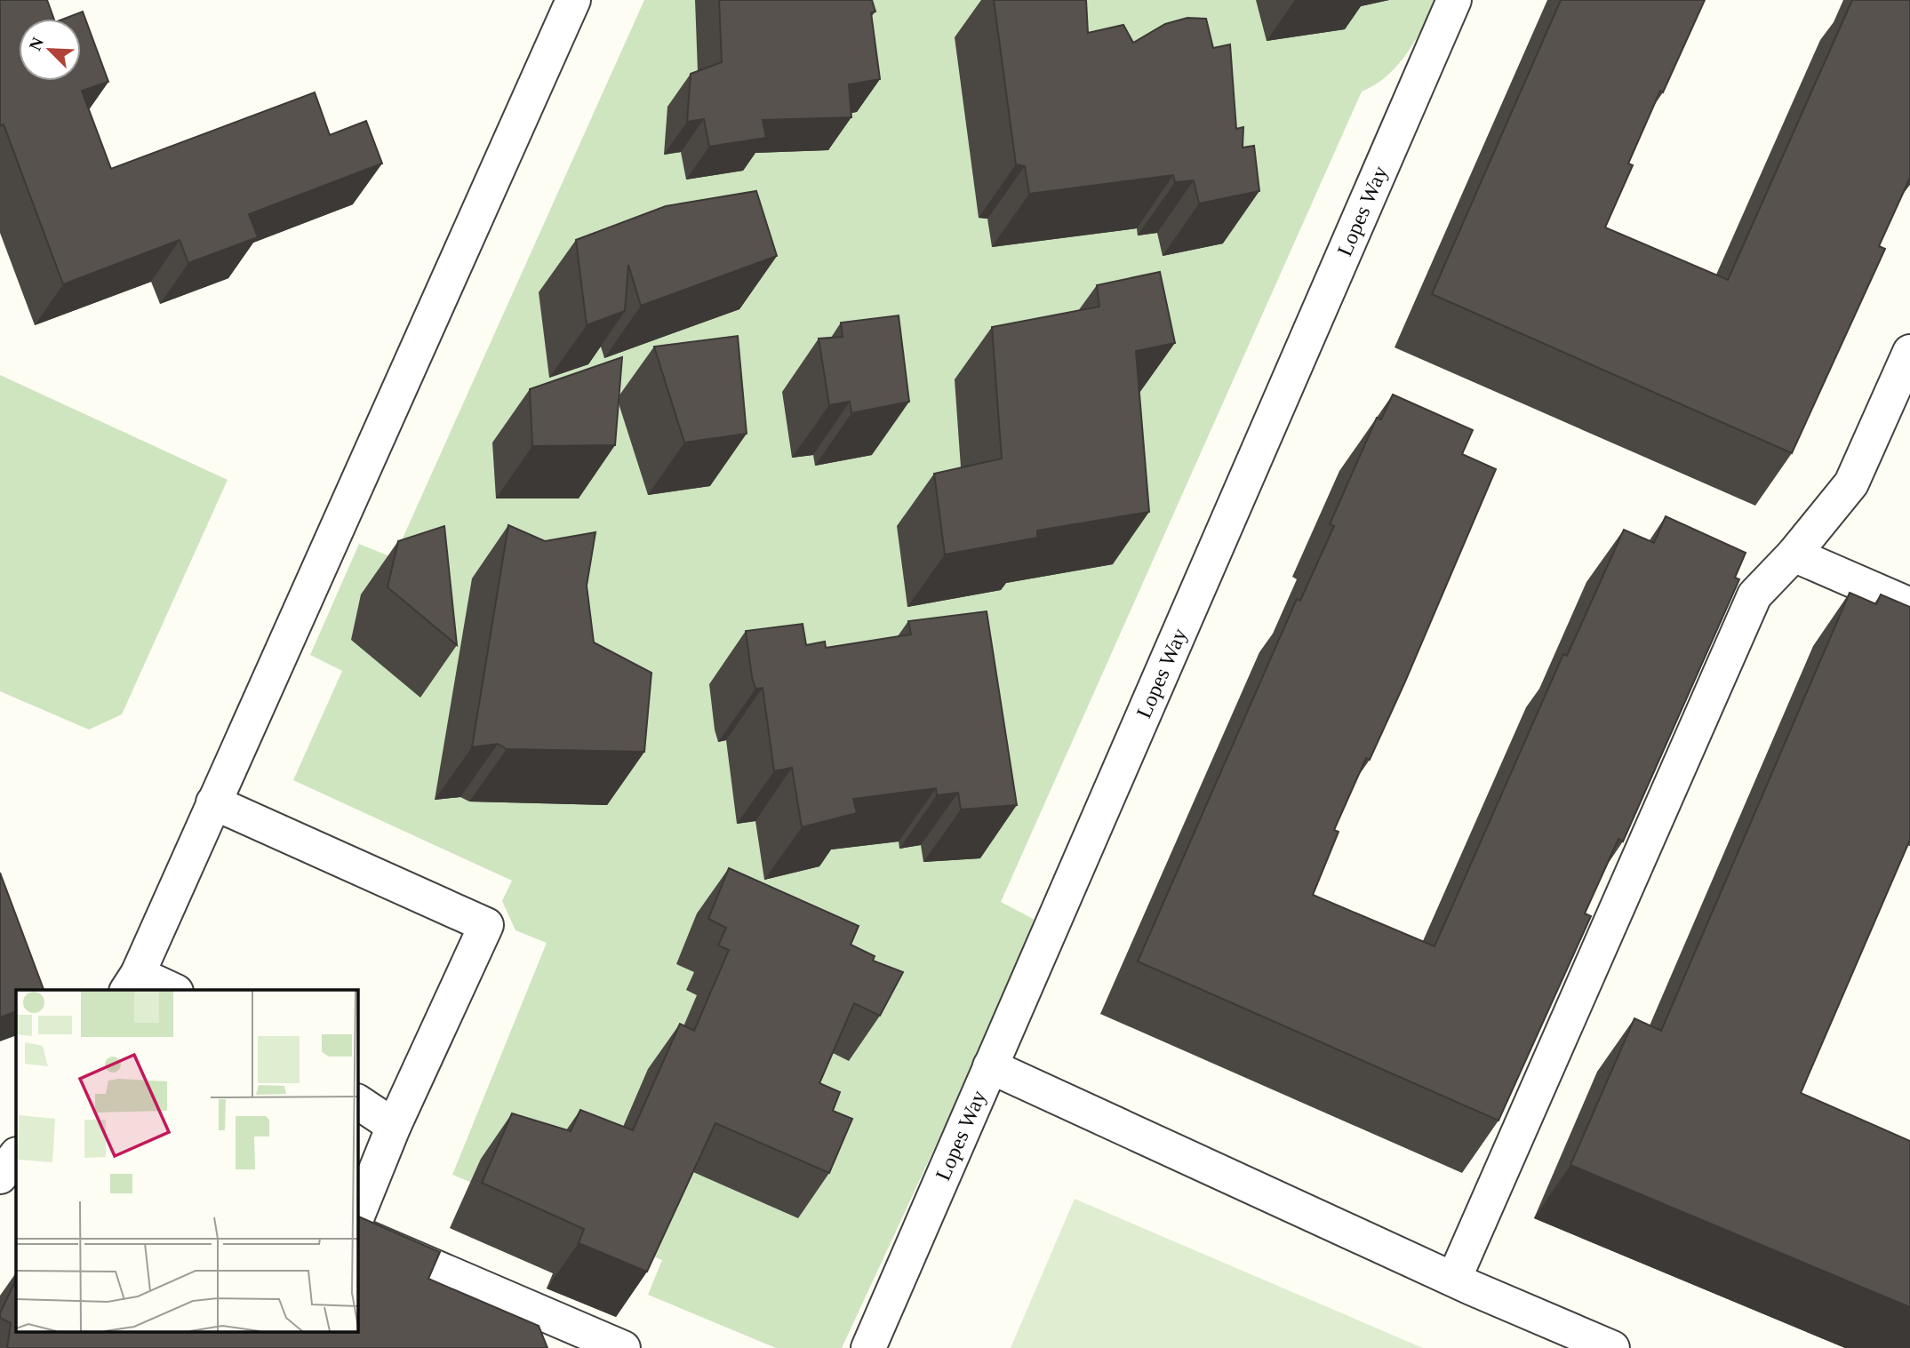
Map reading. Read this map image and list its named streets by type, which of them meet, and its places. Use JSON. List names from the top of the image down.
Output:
{
  "streets": {
    "street": ["Lopes Way"]
  },
  "north": "top left"
}
